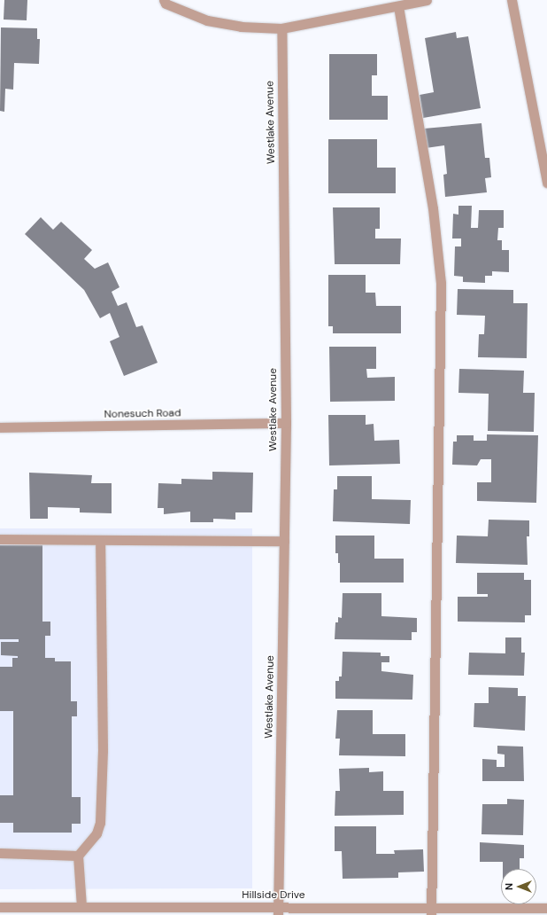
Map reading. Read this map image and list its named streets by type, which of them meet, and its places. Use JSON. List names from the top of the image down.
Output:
{
  "streets": {
    "street": ["Westlake Avenue", "Nonesuch Road", "Hillside Drive"]
  },
  "crossings": [
    ["Westlake Avenue", "Nonesuch Road"],
    ["Westlake Avenue", "Hillside Drive"]
  ],
  "north": "left"
}
